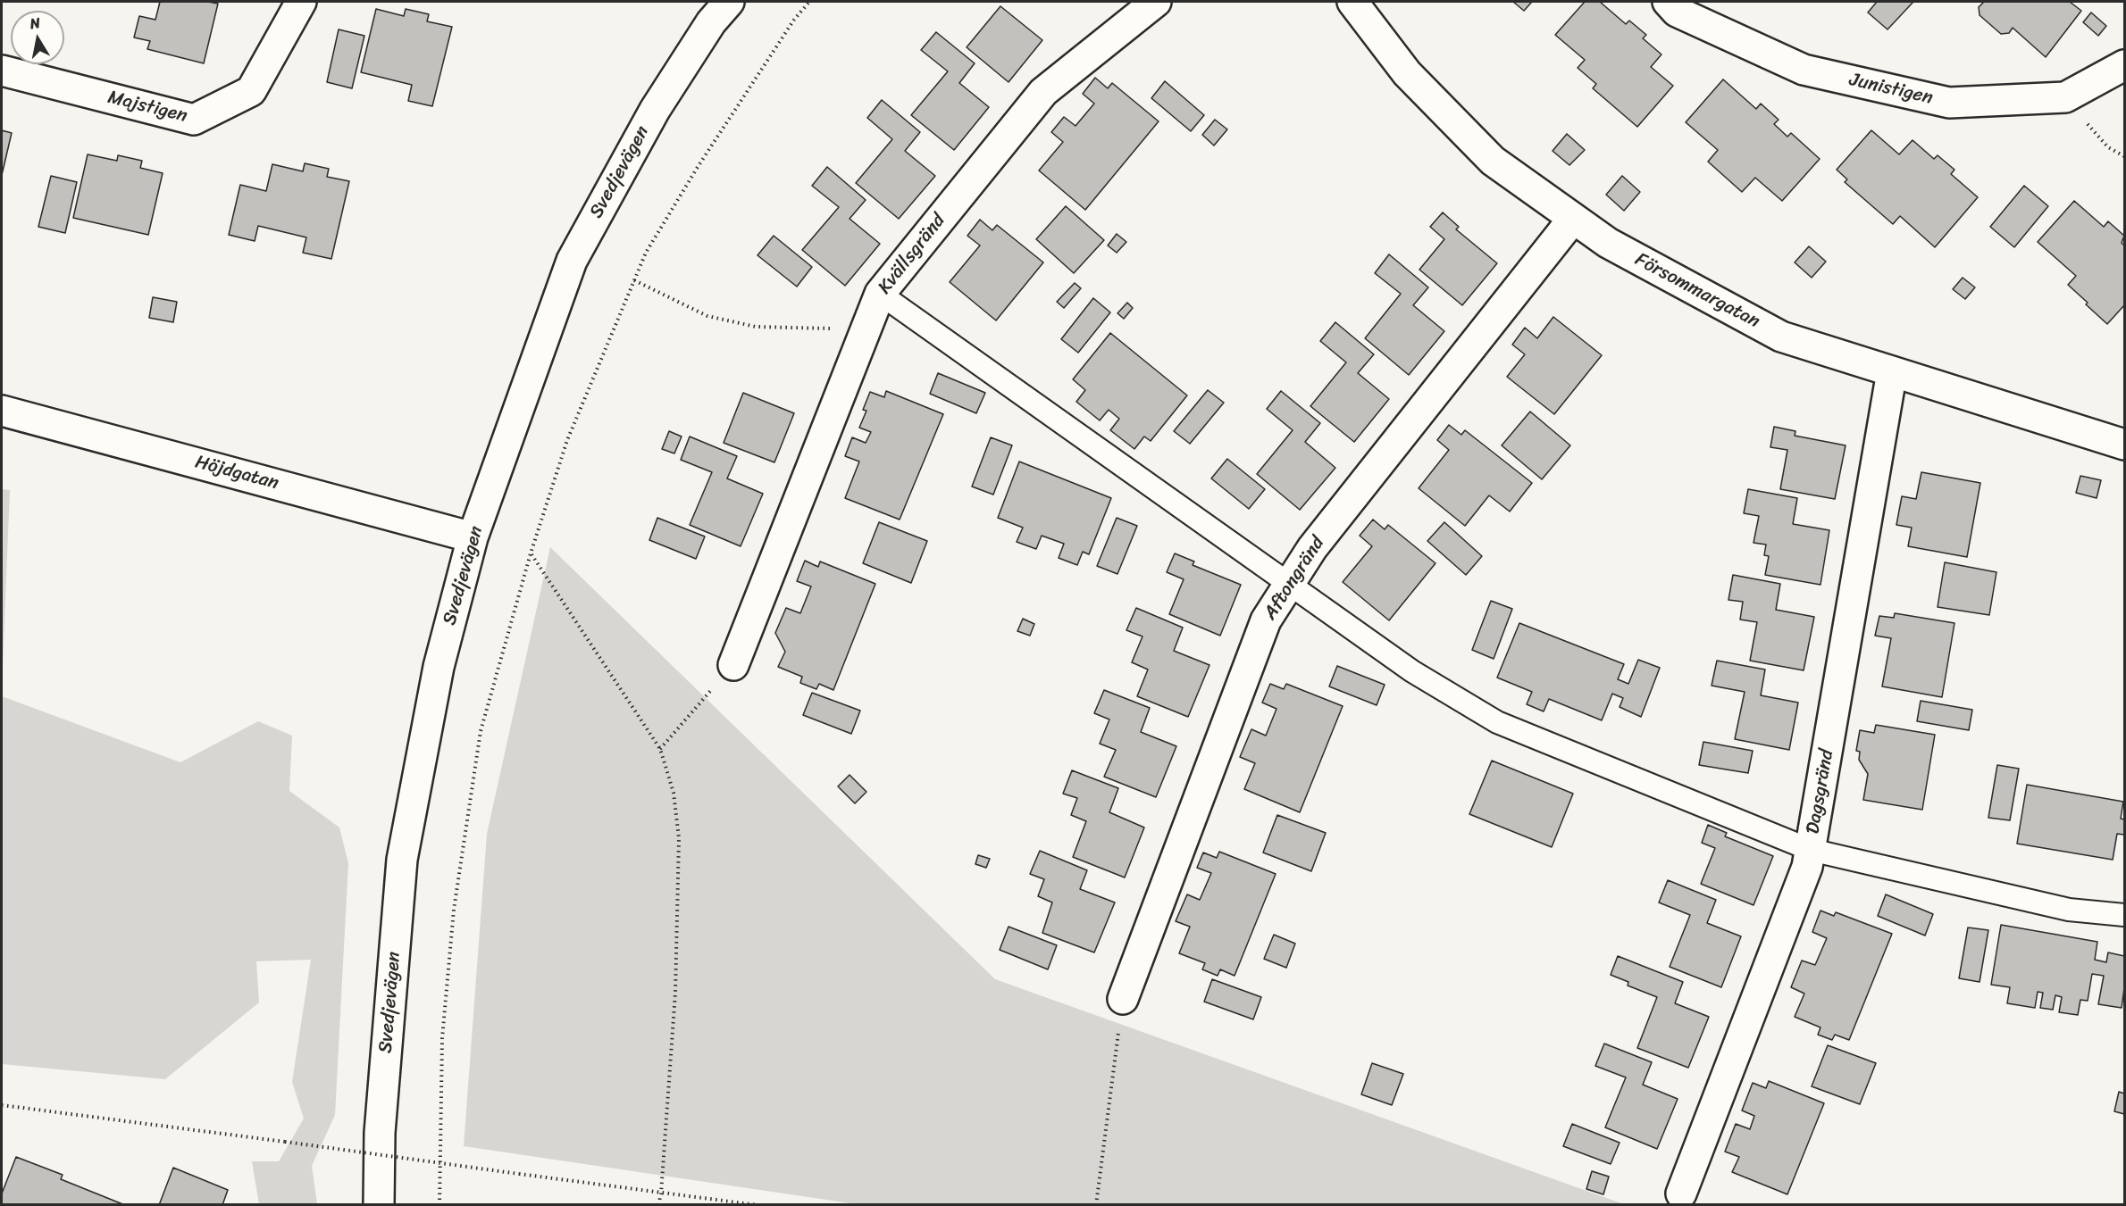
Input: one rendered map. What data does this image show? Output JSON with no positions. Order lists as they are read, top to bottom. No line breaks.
{"streets":{"street":["Junistigen","Majstigen","Svedjevägen","Kvällsgränd","Försommargatan","Höjdgatan","Aftongränd","Dagsgränd"]},"crossings":[["Svedjevägen","Höjdgatan"],["Försommargatan","Aftongränd"],["Försommargatan","Dagsgränd"]],"north":"top"}
